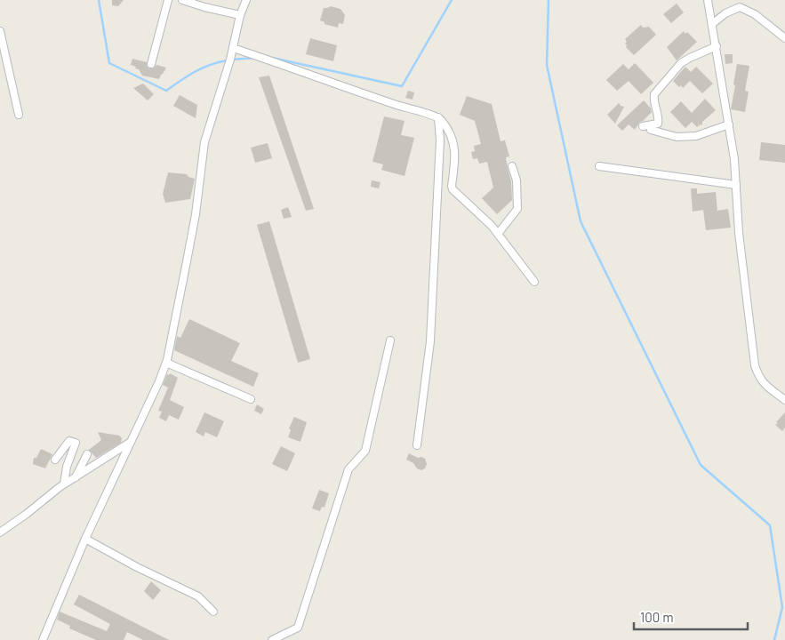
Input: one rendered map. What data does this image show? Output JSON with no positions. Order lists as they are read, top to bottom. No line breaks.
{"scale_bar":"100 m"}
